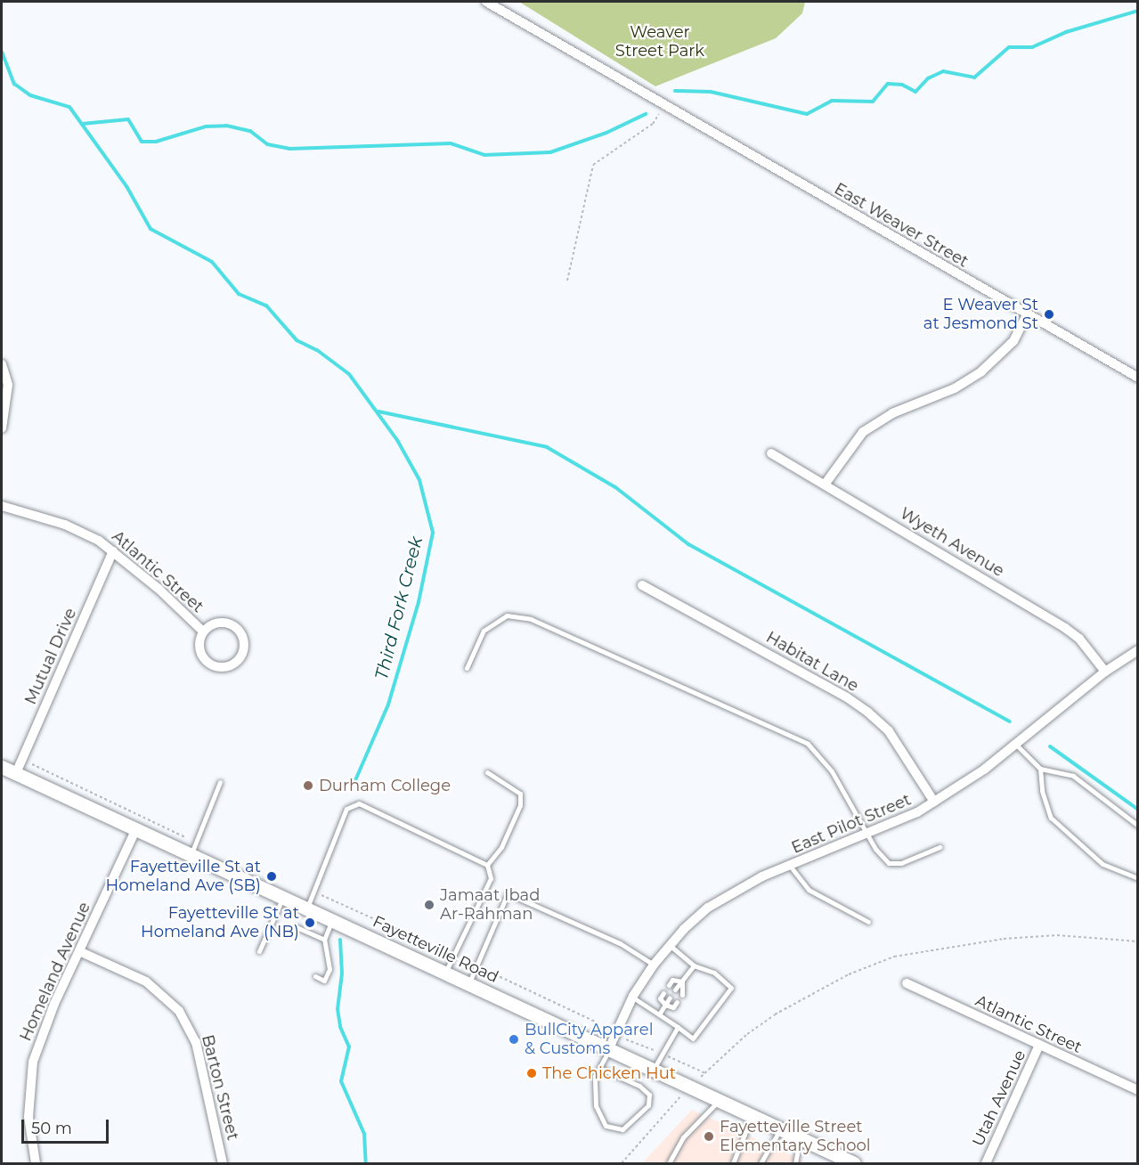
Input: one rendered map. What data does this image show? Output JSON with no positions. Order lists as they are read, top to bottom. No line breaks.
{"streets":{"main road":["Fayetteville Road"],"street":["East Weaver Street","Wyeth Avenue","Atlantic Street","Mutual Drive","Habitat Lane","East Pilot Street","Homeland Avenue","Barton Street","Utah Avenue"]},"crossings":[["Wyeth Avenue","East Pilot Street"],["Atlantic Street","Mutual Drive"],["Atlantic Street","Utah Avenue"],["Mutual Drive","Fayetteville Road"],["Habitat Lane","East Pilot Street"],["East Pilot Street","Fayetteville Road"],["Fayetteville Road","Homeland Avenue"],["Homeland Avenue","Barton Street"]],"water":["Third Fork Creek"],"parks":["Weaver Street Park"],"places":["E Weaver St at Jesmond St","Durham College","Fayetteville St at Homeland Ave (SB)","Jamaat Ibad Ar-Rahman","Fayetteville St at Homeland Ave (NB)","BullCity Apparel & Customs","The Chicken Hut","Fayetteville Street Elementary School"],"scale_bar":"50 m"}
